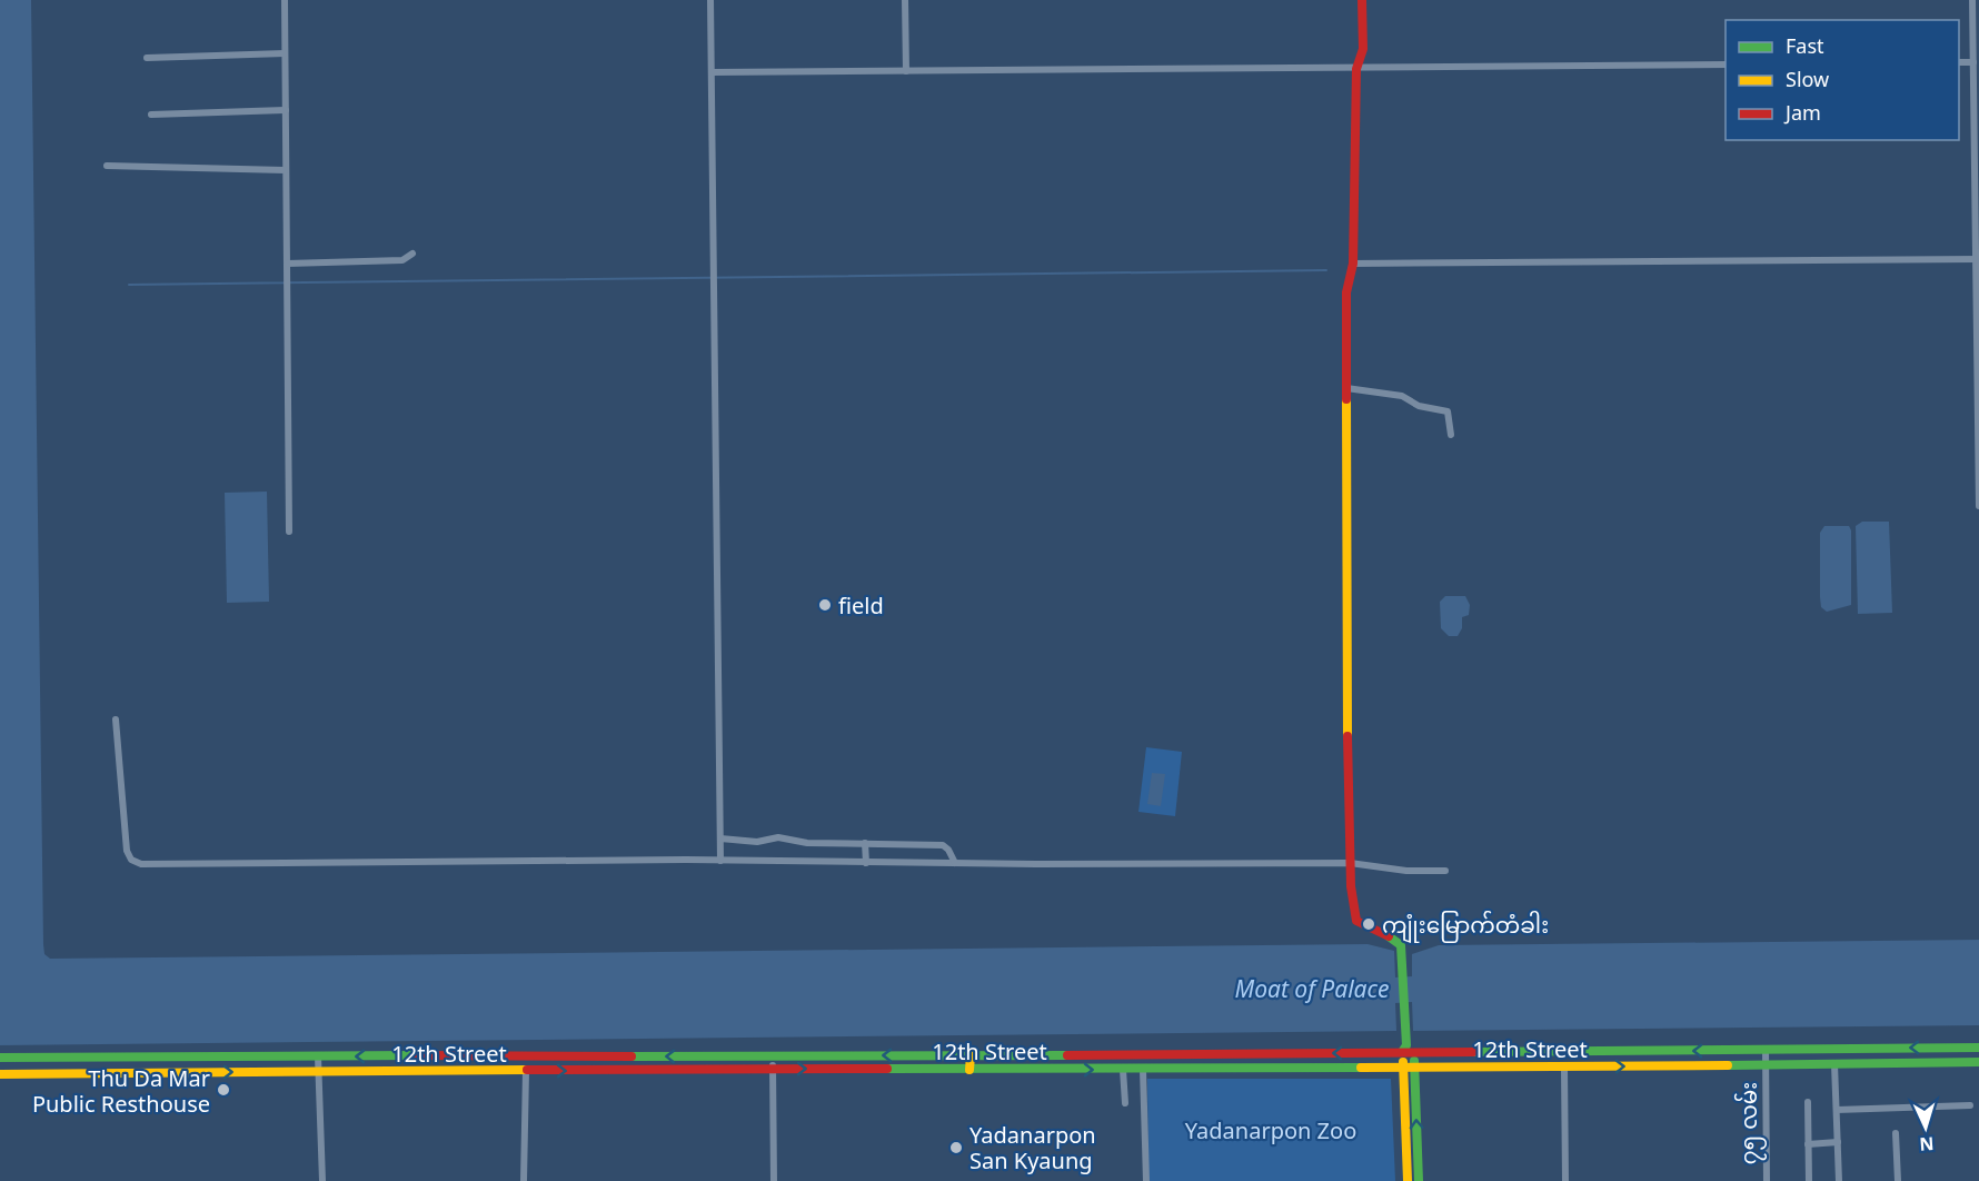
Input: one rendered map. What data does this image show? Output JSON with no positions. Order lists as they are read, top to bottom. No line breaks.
{"streets":{"main road":["12th Street"],"street":["၇၅ လမ်း"]},"crossings":[["12th Street","၇၅ လမ်း"]],"water":["Moat of Palace"],"parks":["Yadanarpon Zoo"],"places":["field","ကျုံးမြောက်တံခါး","Thu Da Mar Public Resthouse","Yadanarpon San Kyaung"],"legend":["Fast","Slow","Jam"],"north":"bottom"}
